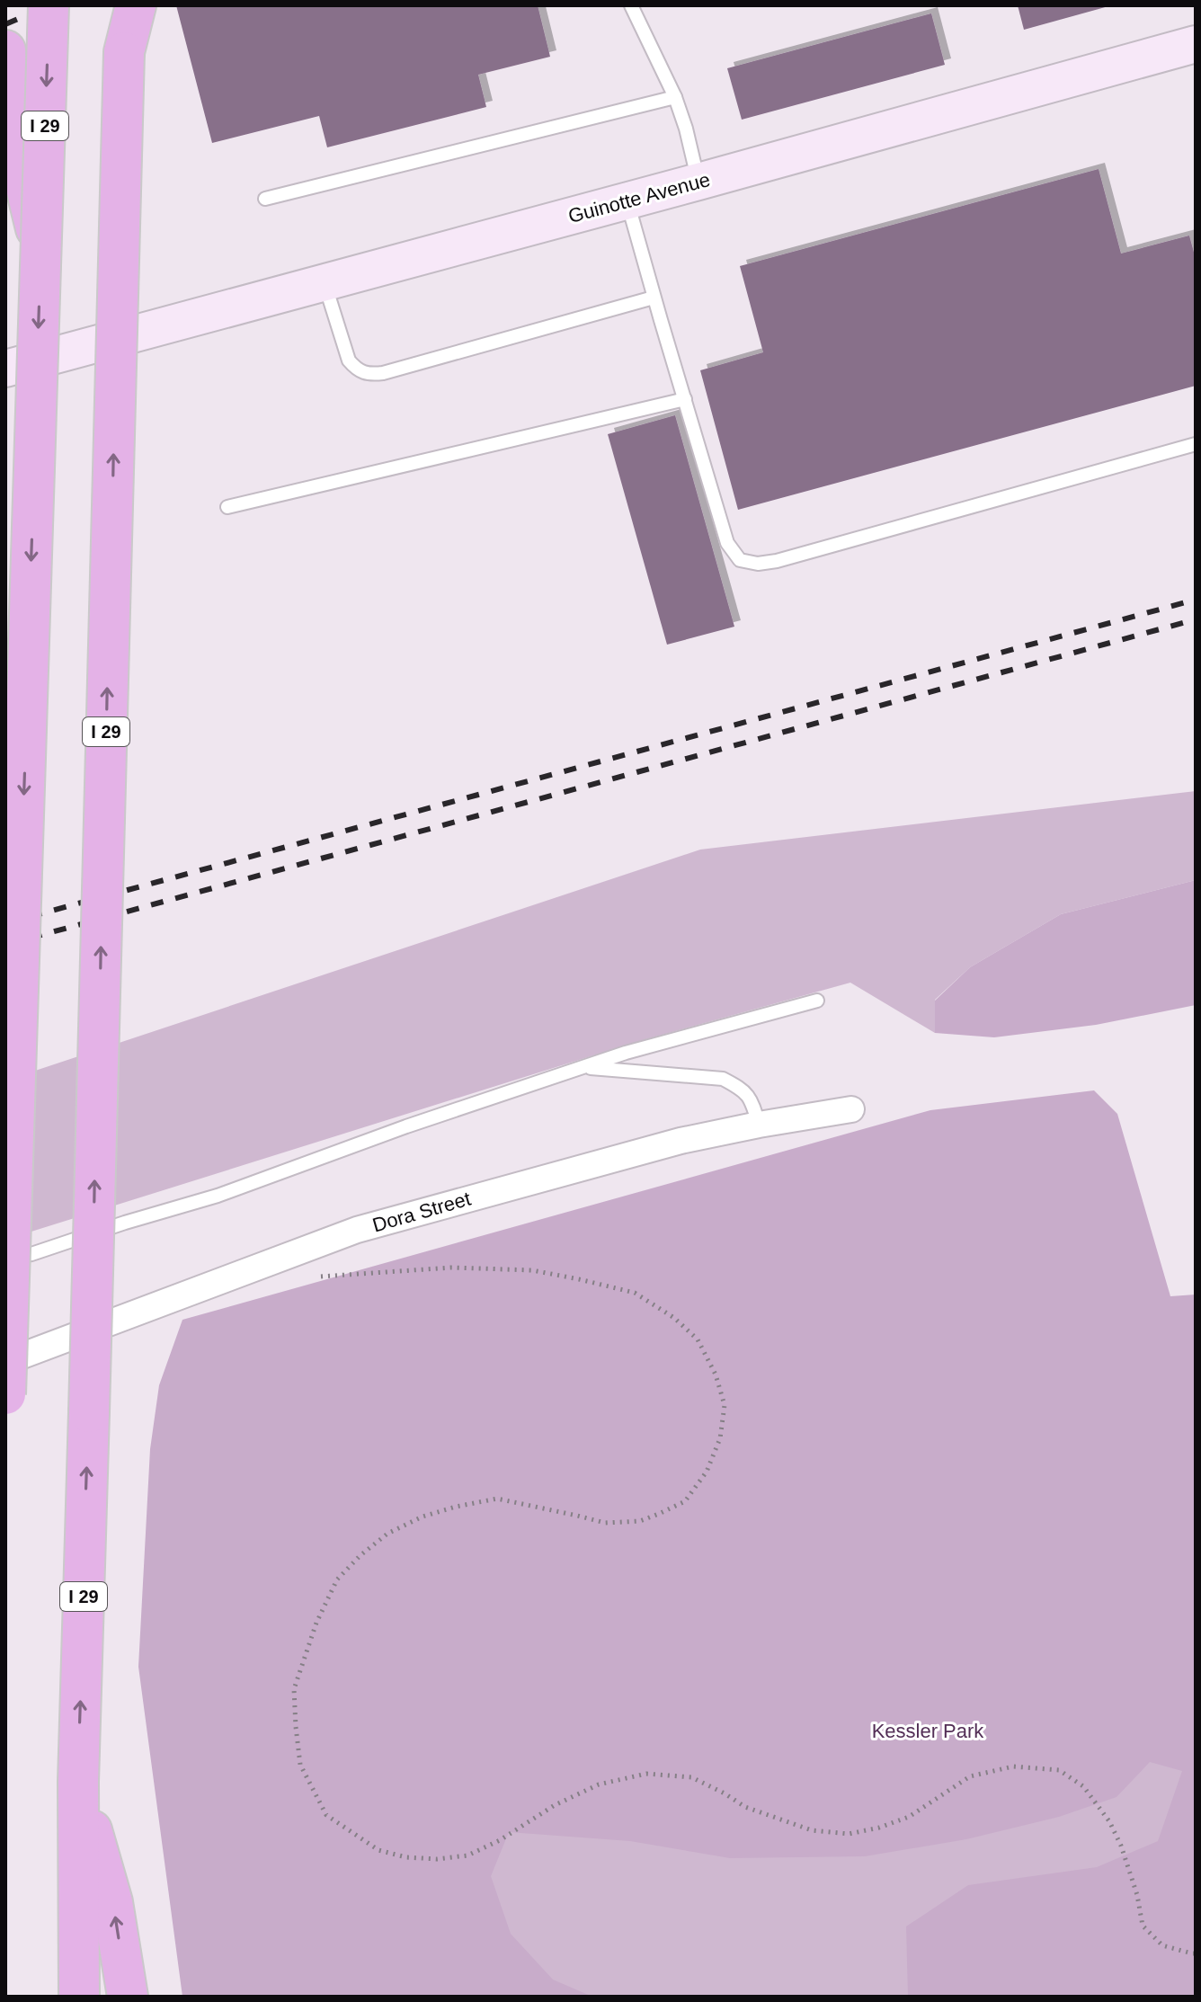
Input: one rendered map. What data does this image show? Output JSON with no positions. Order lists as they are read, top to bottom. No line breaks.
{"streets":{"highway":["I 29"],"street":["Guinotte Avenue","Dora Street"]},"parks":["Kessler Park"]}
